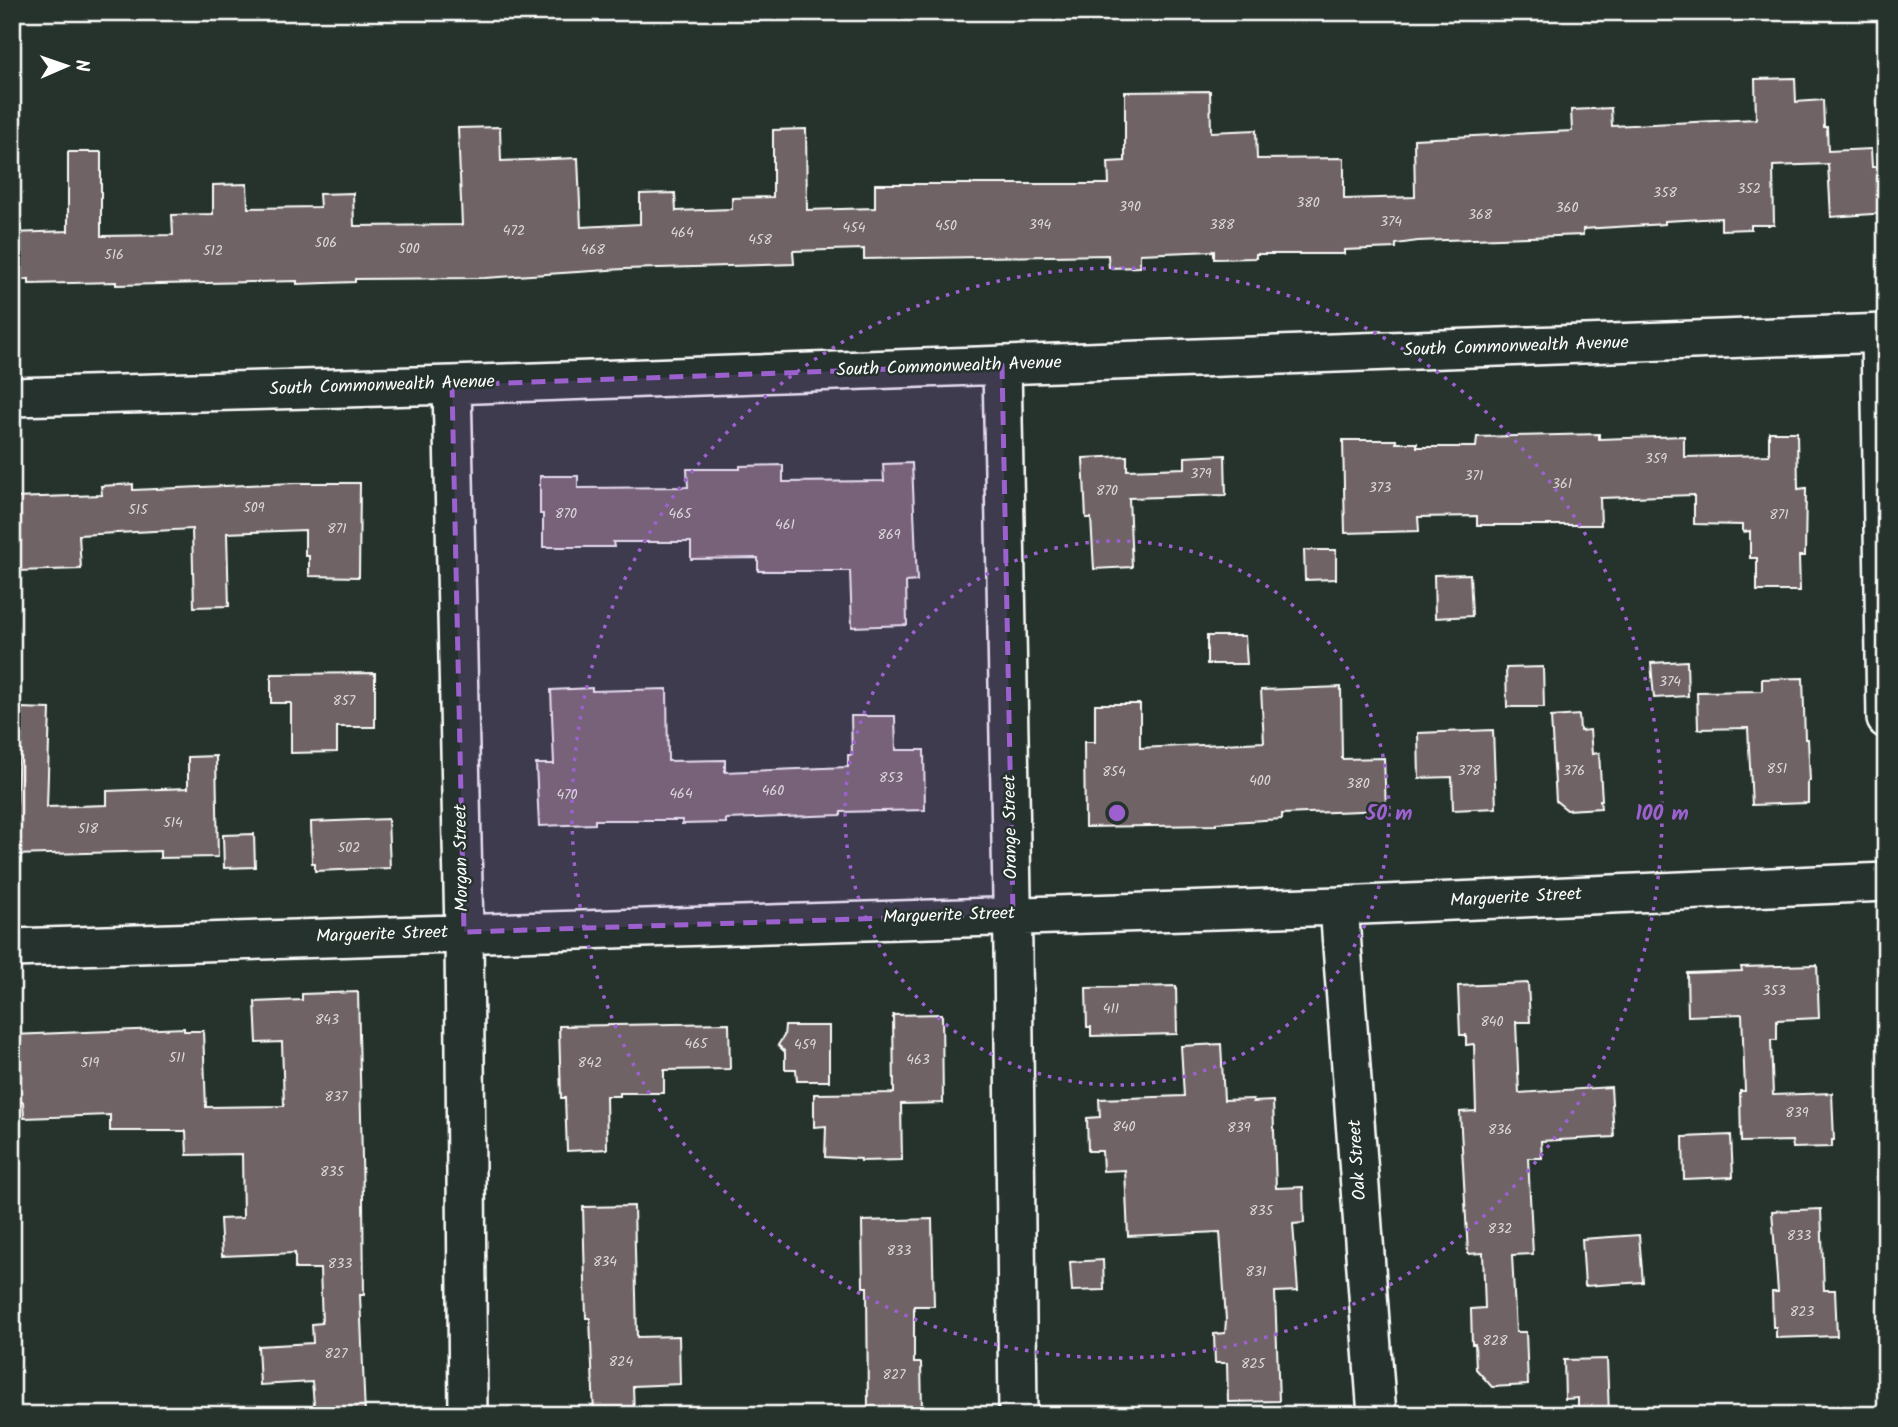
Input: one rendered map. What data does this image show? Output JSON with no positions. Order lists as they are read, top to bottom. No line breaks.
{"streets":{"street":["South Commonwealth Avenue","Orange Street","Morgan Street","Marguerite Street","Oak Street"]},"crossings":[["South Commonwealth Avenue","Orange Street"],["South Commonwealth Avenue","Morgan Street"],["Orange Street","Marguerite Street"],["Morgan Street","Marguerite Street"],["Marguerite Street","Oak Street"]],"house_numbers":["352","358","380","390","360","368","374","394","388","450","454","472","464","458","506","500","468","512","516","359","379","371","361","373","870","509","515","870","465","871","461","871","869","374","857","851","378","376","854","853","400","380","460","464","470","514","518","502","353","411","843","840","465","459","511","463","519","842","837","839","840","839","836","835","835","832","833","833","834","833","831","823","828","827","824","825","827"],"north":"right","rings":["50 m","100 m"]}
